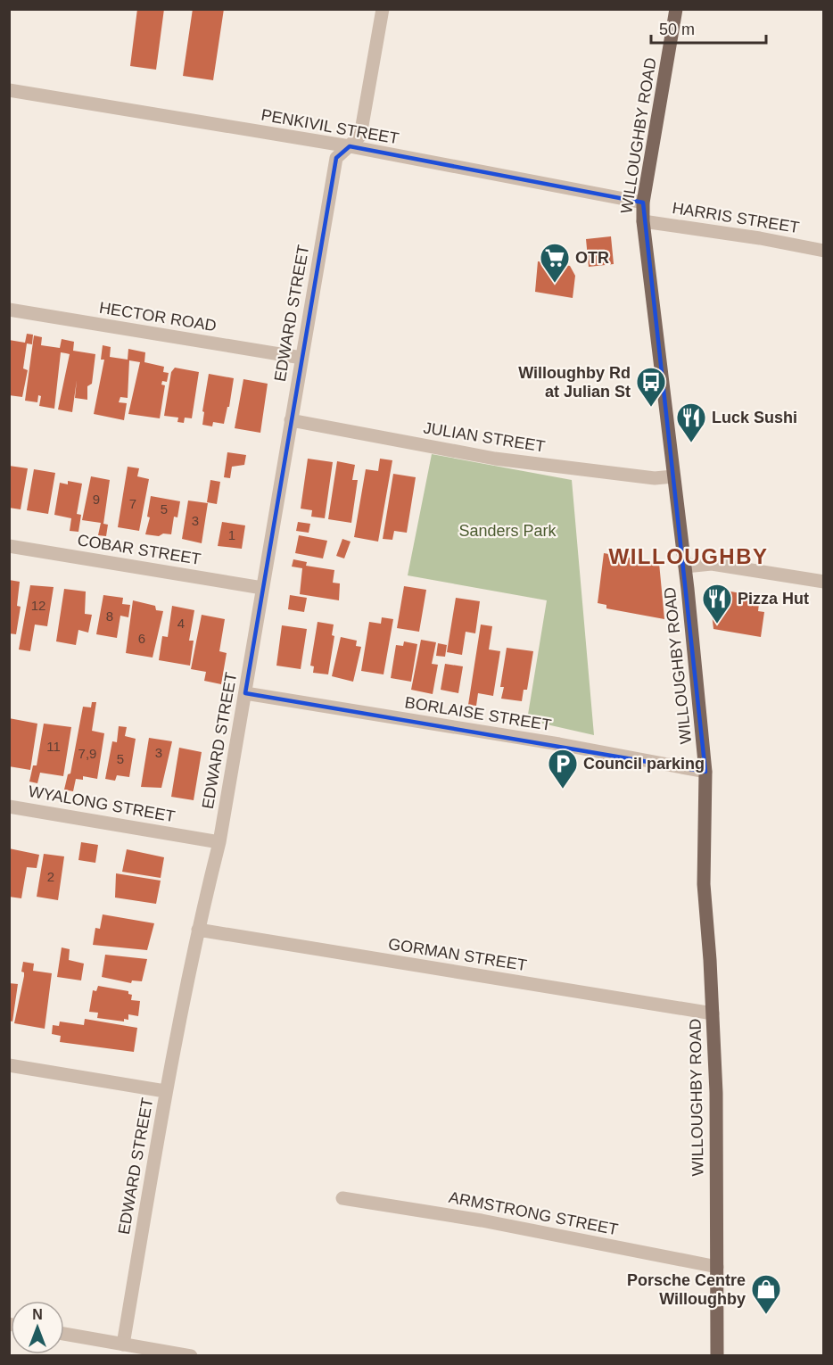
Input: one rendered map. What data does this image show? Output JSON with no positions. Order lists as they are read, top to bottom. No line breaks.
{"streets":{"main road":["WILLOUGHBY ROAD"],"street":["PENKIVIL STREET","HARRIS STREET","EDWARD STREET","HECTOR ROAD","JULIAN STREET","COBAR STREET","BORLAISE STREET","WYALONG STREET","GORMAN STREET","ARMSTRONG STREET"]},"crossings":[["PENKIVIL STREET","WILLOUGHBY ROAD"],["PENKIVIL STREET","EDWARD STREET"],["WILLOUGHBY ROAD","HARRIS STREET"],["WILLOUGHBY ROAD","JULIAN STREET"],["WILLOUGHBY ROAD","BORLAISE STREET"],["WILLOUGHBY ROAD","GORMAN STREET"],["WILLOUGHBY ROAD","ARMSTRONG STREET"],["EDWARD STREET","HECTOR ROAD"],["EDWARD STREET","JULIAN STREET"],["EDWARD STREET","COBAR STREET"],["EDWARD STREET","BORLAISE STREET"],["EDWARD STREET","WYALONG STREET"],["EDWARD STREET","GORMAN STREET"]],"districts":["WILLOUGHBY"],"parks":["Sanders Park"],"places":{"supermarket":["OTR"],"bus stop":["Willoughby Rd at Julian St"],"restaurant":["Luck Sushi","Pizza Hut"],"parking":["Council parking"],"shop":["Porsche Centre Willoughby"]},"house_numbers":["9","7","5","3","1","12","8","4","6","11","3","7,9","5","2"],"scale_bar":"50 m","north":"top"}
